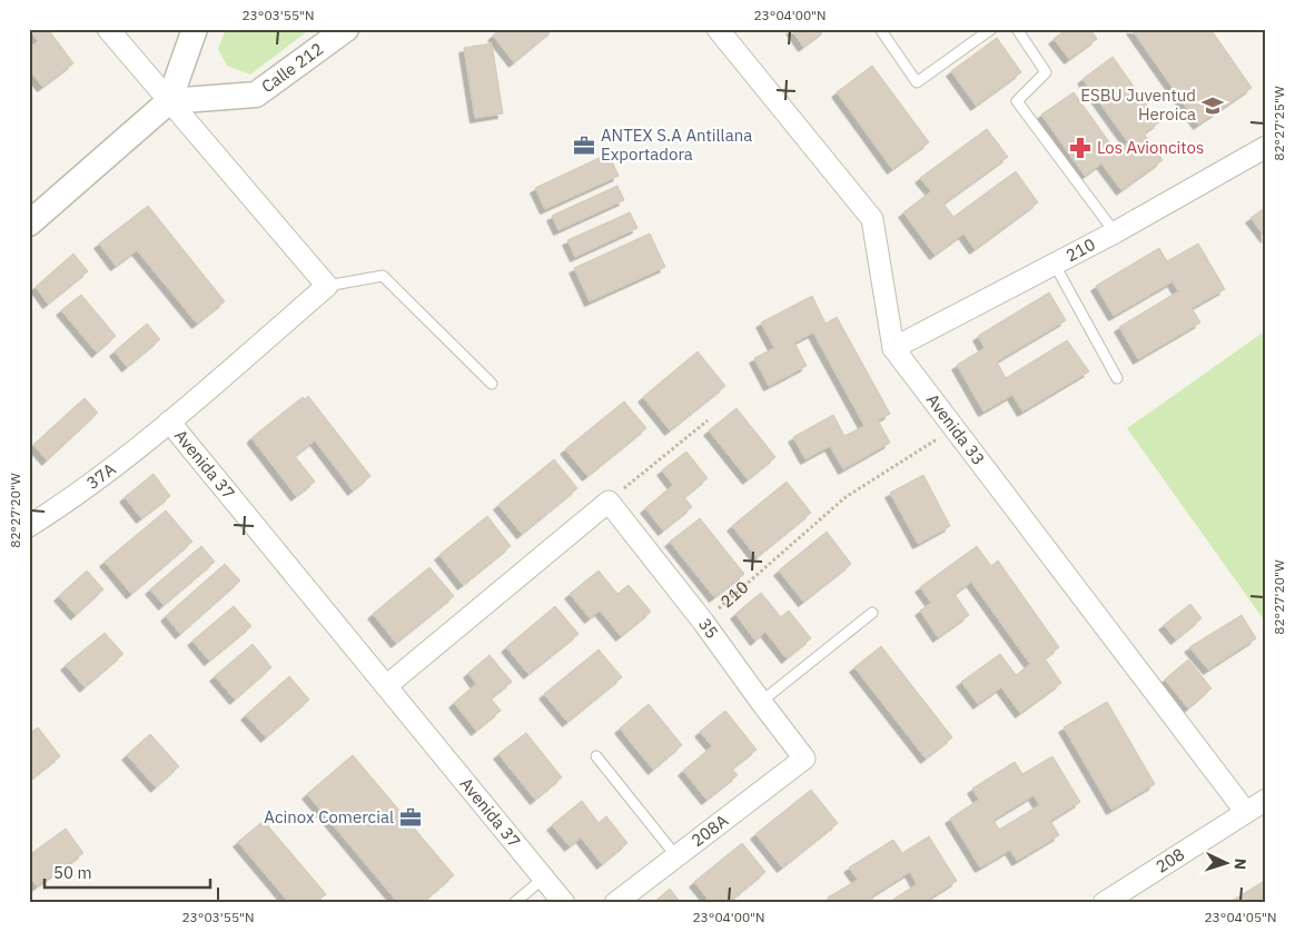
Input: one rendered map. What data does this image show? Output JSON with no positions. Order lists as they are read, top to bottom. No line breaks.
{"streets":{"street":["Calle 212","210","Avenida 33","Avenida 37","37A","35","208A","208"]},"crossings":[["210","Avenida 33"],["210","35"],["Avenida 33","208"],["Avenida 37","37A"],["35","208A"]],"places":{"school or university":["ESBU Juventud Heroica"],"office":["ANTEX S.A Antillana Exportadora","Acinox Comercial"],"pharmacy":["Los Avioncitos"]},"scale_bar":"50 m","north":"right","coordinates":["23°03'55\"N","23°04'00\"N","82°27'25\"W","82°27'20\"W","23°04'05\"N"]}
